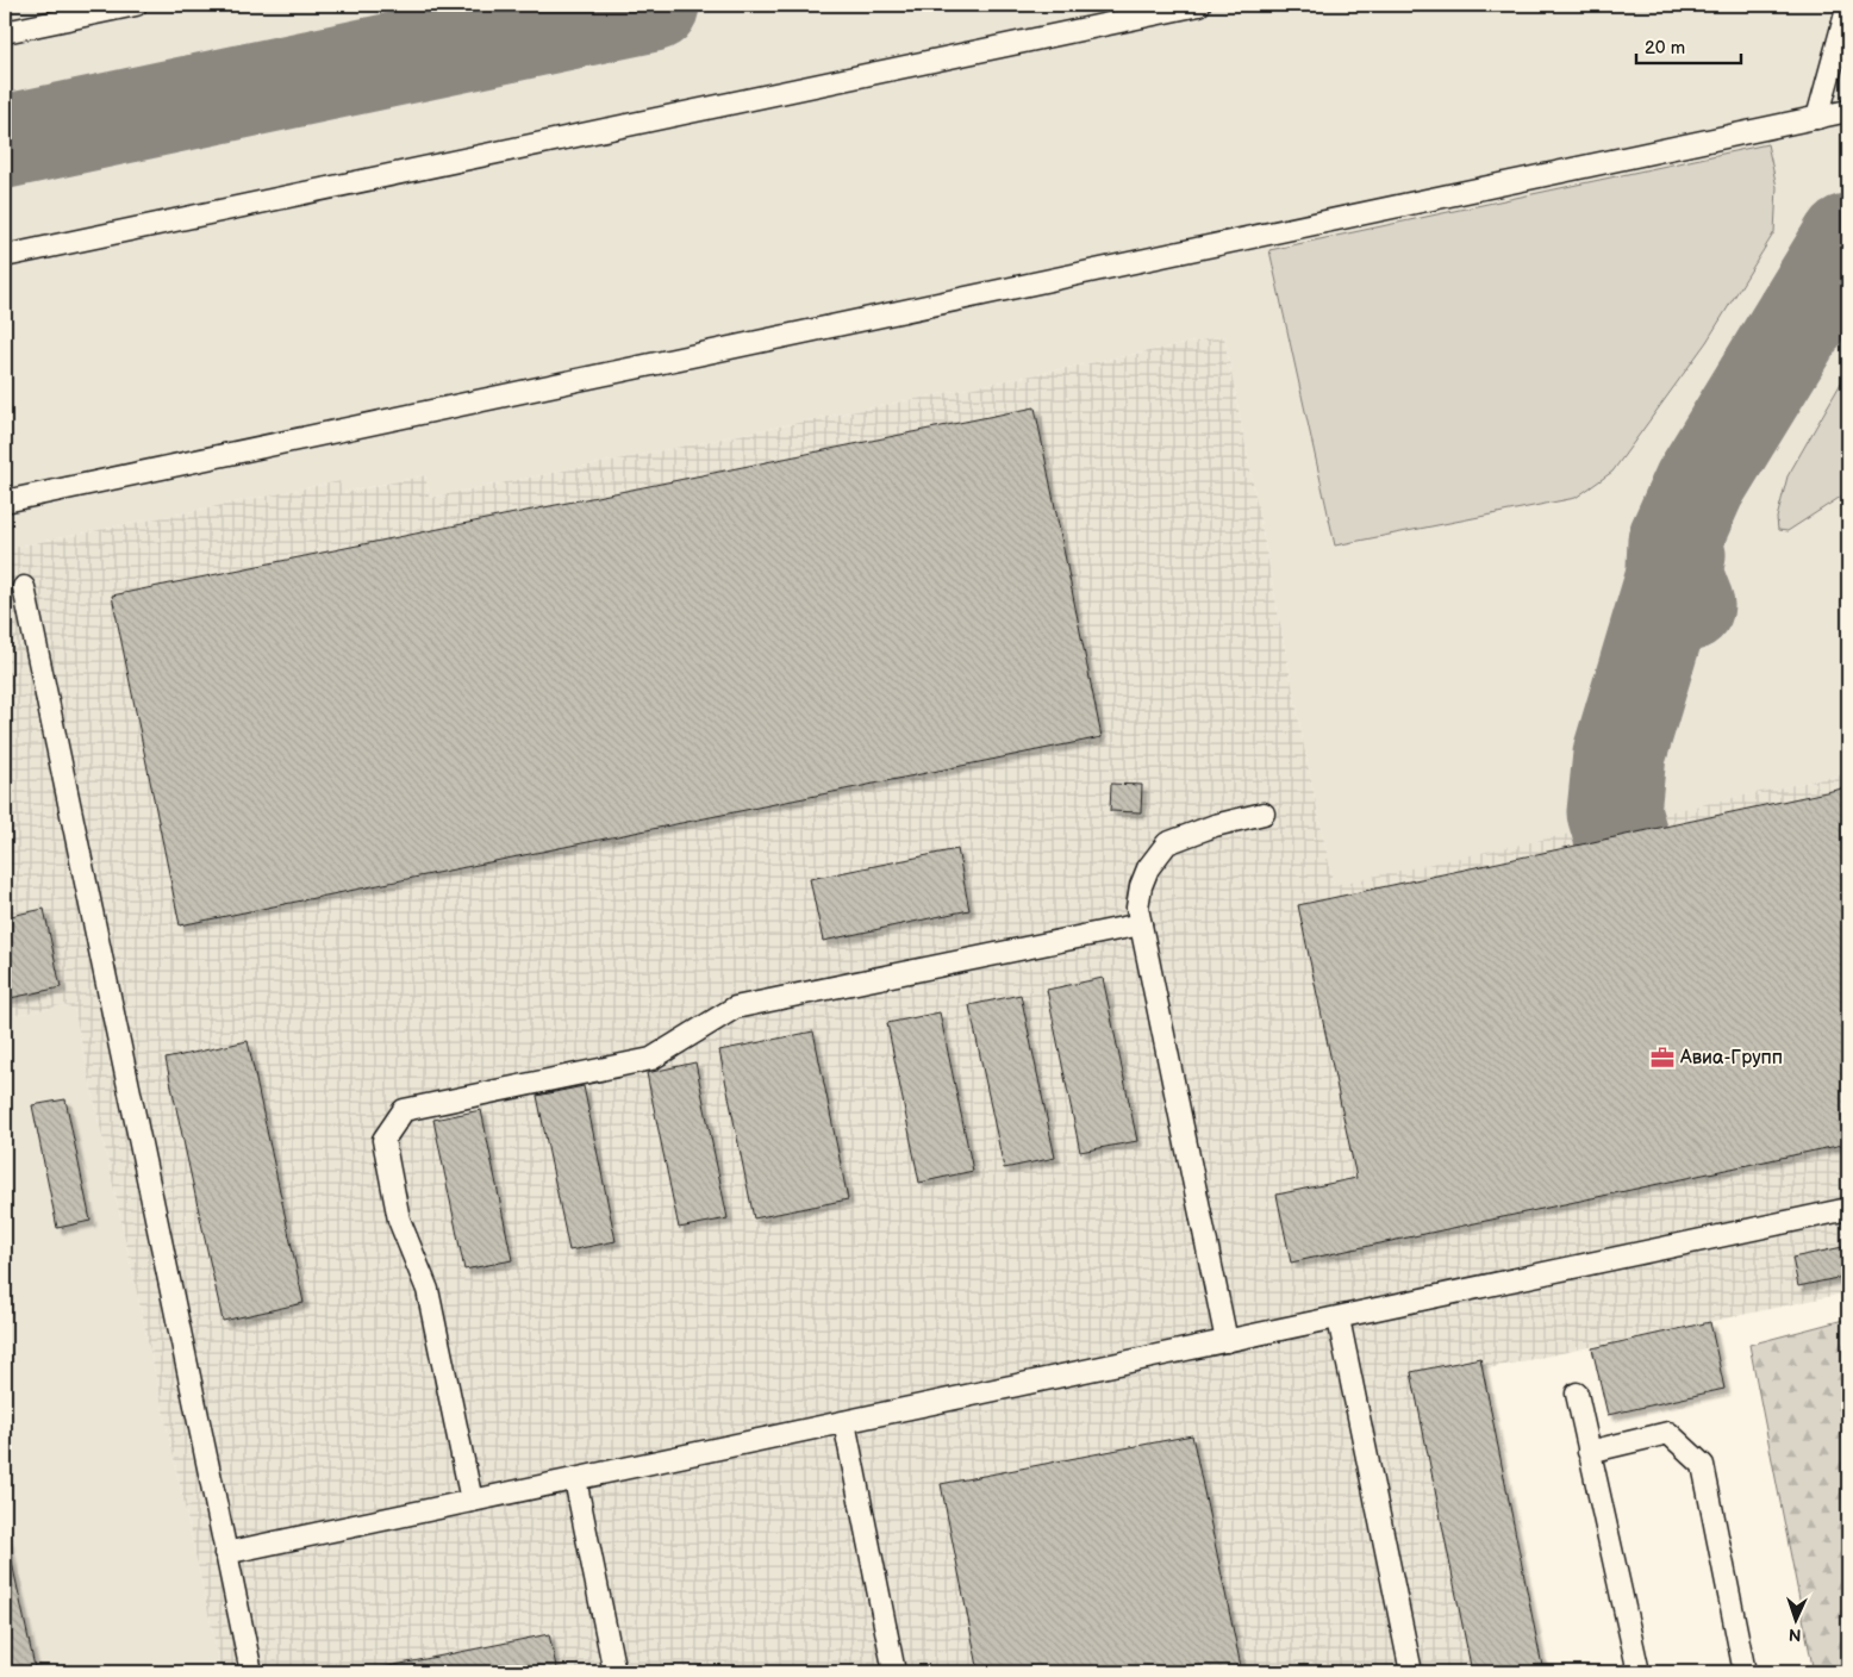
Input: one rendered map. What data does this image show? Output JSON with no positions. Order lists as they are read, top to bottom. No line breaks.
{"places":{"office":["Авиа-Групп"]},"scale_bar":"20 m","north":"bottom"}
